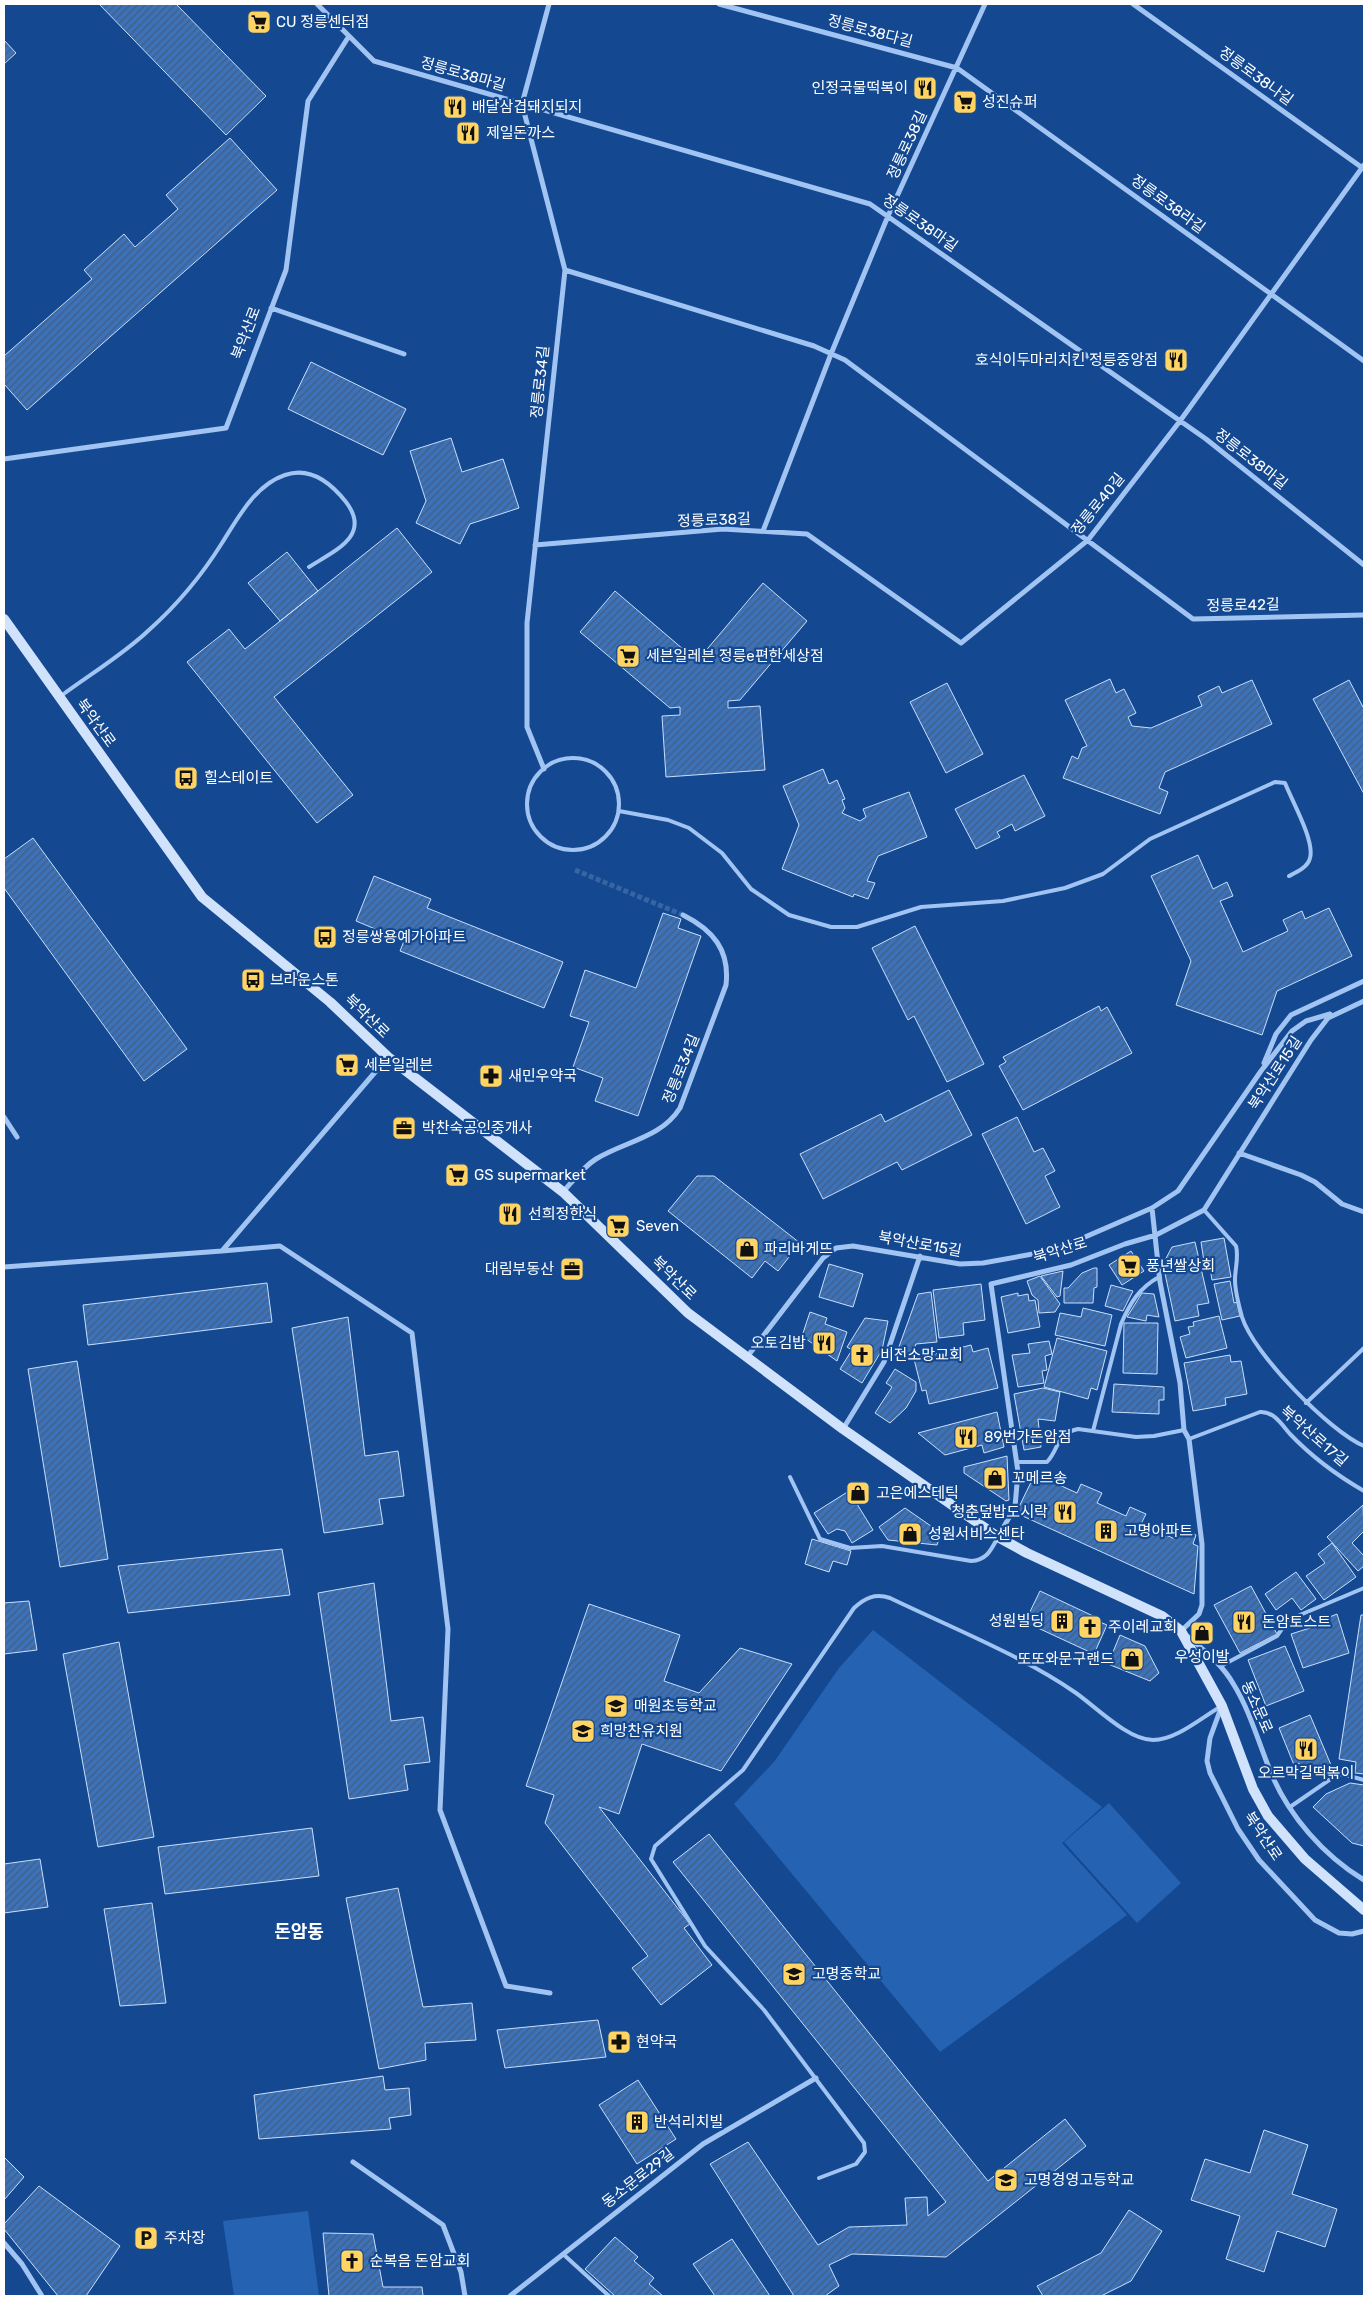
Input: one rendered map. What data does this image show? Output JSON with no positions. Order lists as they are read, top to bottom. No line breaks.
{"streets":{"street":["정릉로38다길","정릉로38마길","정릉로38나길","정릉로38길","정릉로38라길","북악산로","정릉로34길","정릉로40길","정릉로42길","북악산로15길","동소문로","동소문로29길"],"lane":["북악산로17길"]},"crossings":[["정릉로38다길","정릉로38길"],["정릉로38다길","정릉로38라길"],["정릉로38마길","정릉로38길"],["정릉로38마길","북악산로"],["정릉로38마길","정릉로34길"],["정릉로38마길","정릉로40길"],["정릉로38나길","정릉로40길"],["정릉로38길","정릉로38라길"],["정릉로38길","정릉로34길"],["정릉로38길","정릉로40길"],["정릉로38라길","정릉로40길"],["북악산로","정릉로34길"],["북악산로","북악산로15길"],["북악산로","동소문로"],["정릉로40길","정릉로42길"]],"districts":["돈암동"],"places":{"supermarket":["CU 정릉센터점","성진슈퍼","세븐일레븐 정릉e편한세상점","세븐일레븐","GS supermarket","Seven","풍년쌀상회"],"restaurant":["인정국물떡복이","배달삼겹돼지되지","제일돈까스","호식이두마리치킨 정릉중앙점","선희정한식","오토김밥","89번가돈암점","청춘덮밥도시락","돈암토스트","오르막길떡볶이"],"bus stop":["힐스테이트","정릉쌍용예가아파트","브라운스톤"],"pharmacy":["새민우약국","현약국"],"office":["박찬숙공인중개사","대림부동산"],"shop":["파리바게뜨","꼬메르송","고은에스테틱","성원서비스센타","우성이발","또또와문구랜드"],"church":["비전소망교회","주이레교회","순복음 돈암교회"],"building":["고명아파트","성원빌딩","반석리치빌"],"school or university":["매원초등학교","희망찬유치원","고명중학교","고명경영고등학교"],"parking":["주차장"]}}
